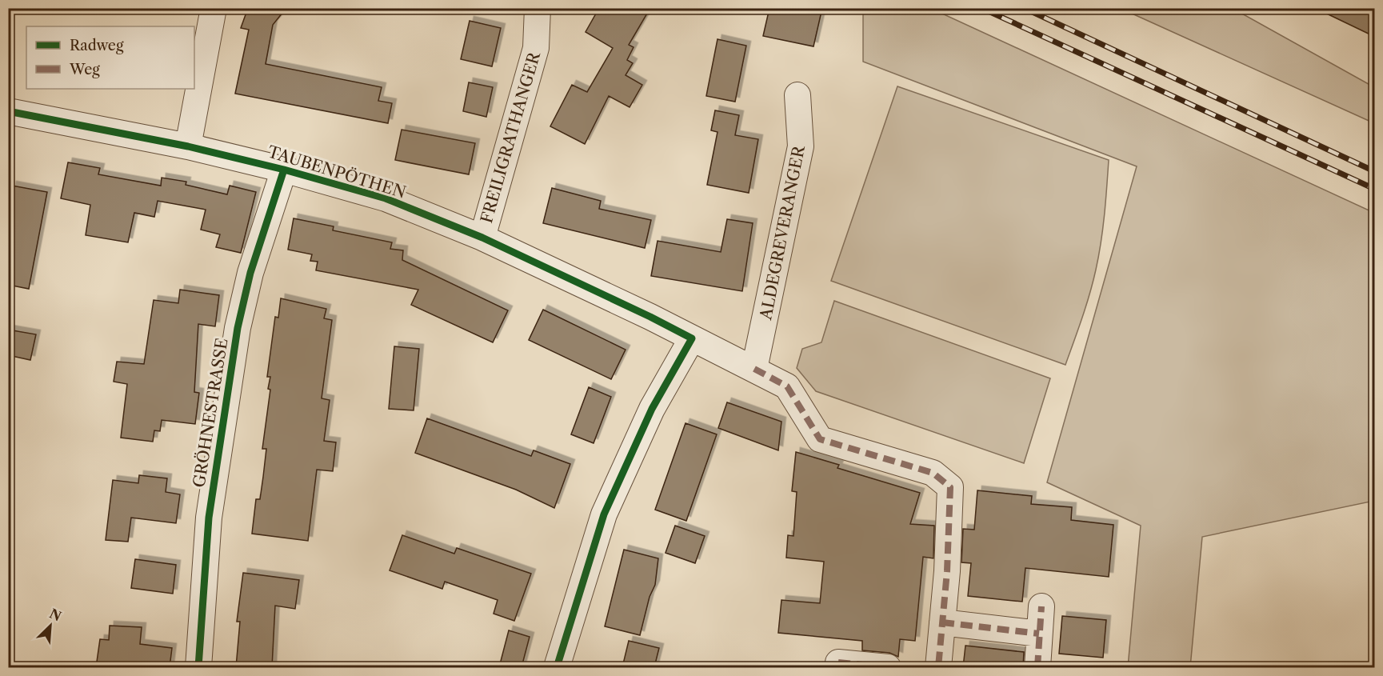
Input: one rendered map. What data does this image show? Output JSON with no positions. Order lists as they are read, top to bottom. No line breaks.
{"streets":{"street":["FREILIGRATHANGER","TAUBENPÖTHEN","ALDEGREVERANGER","GRÖHNESTRASSE"]},"crossings":[["FREILIGRATHANGER","TAUBENPÖTHEN"],["TAUBENPÖTHEN","ALDEGREVERANGER"],["TAUBENPÖTHEN","GRÖHNESTRASSE"]],"legend":["Radweg","Weg"],"north":"top right"}
